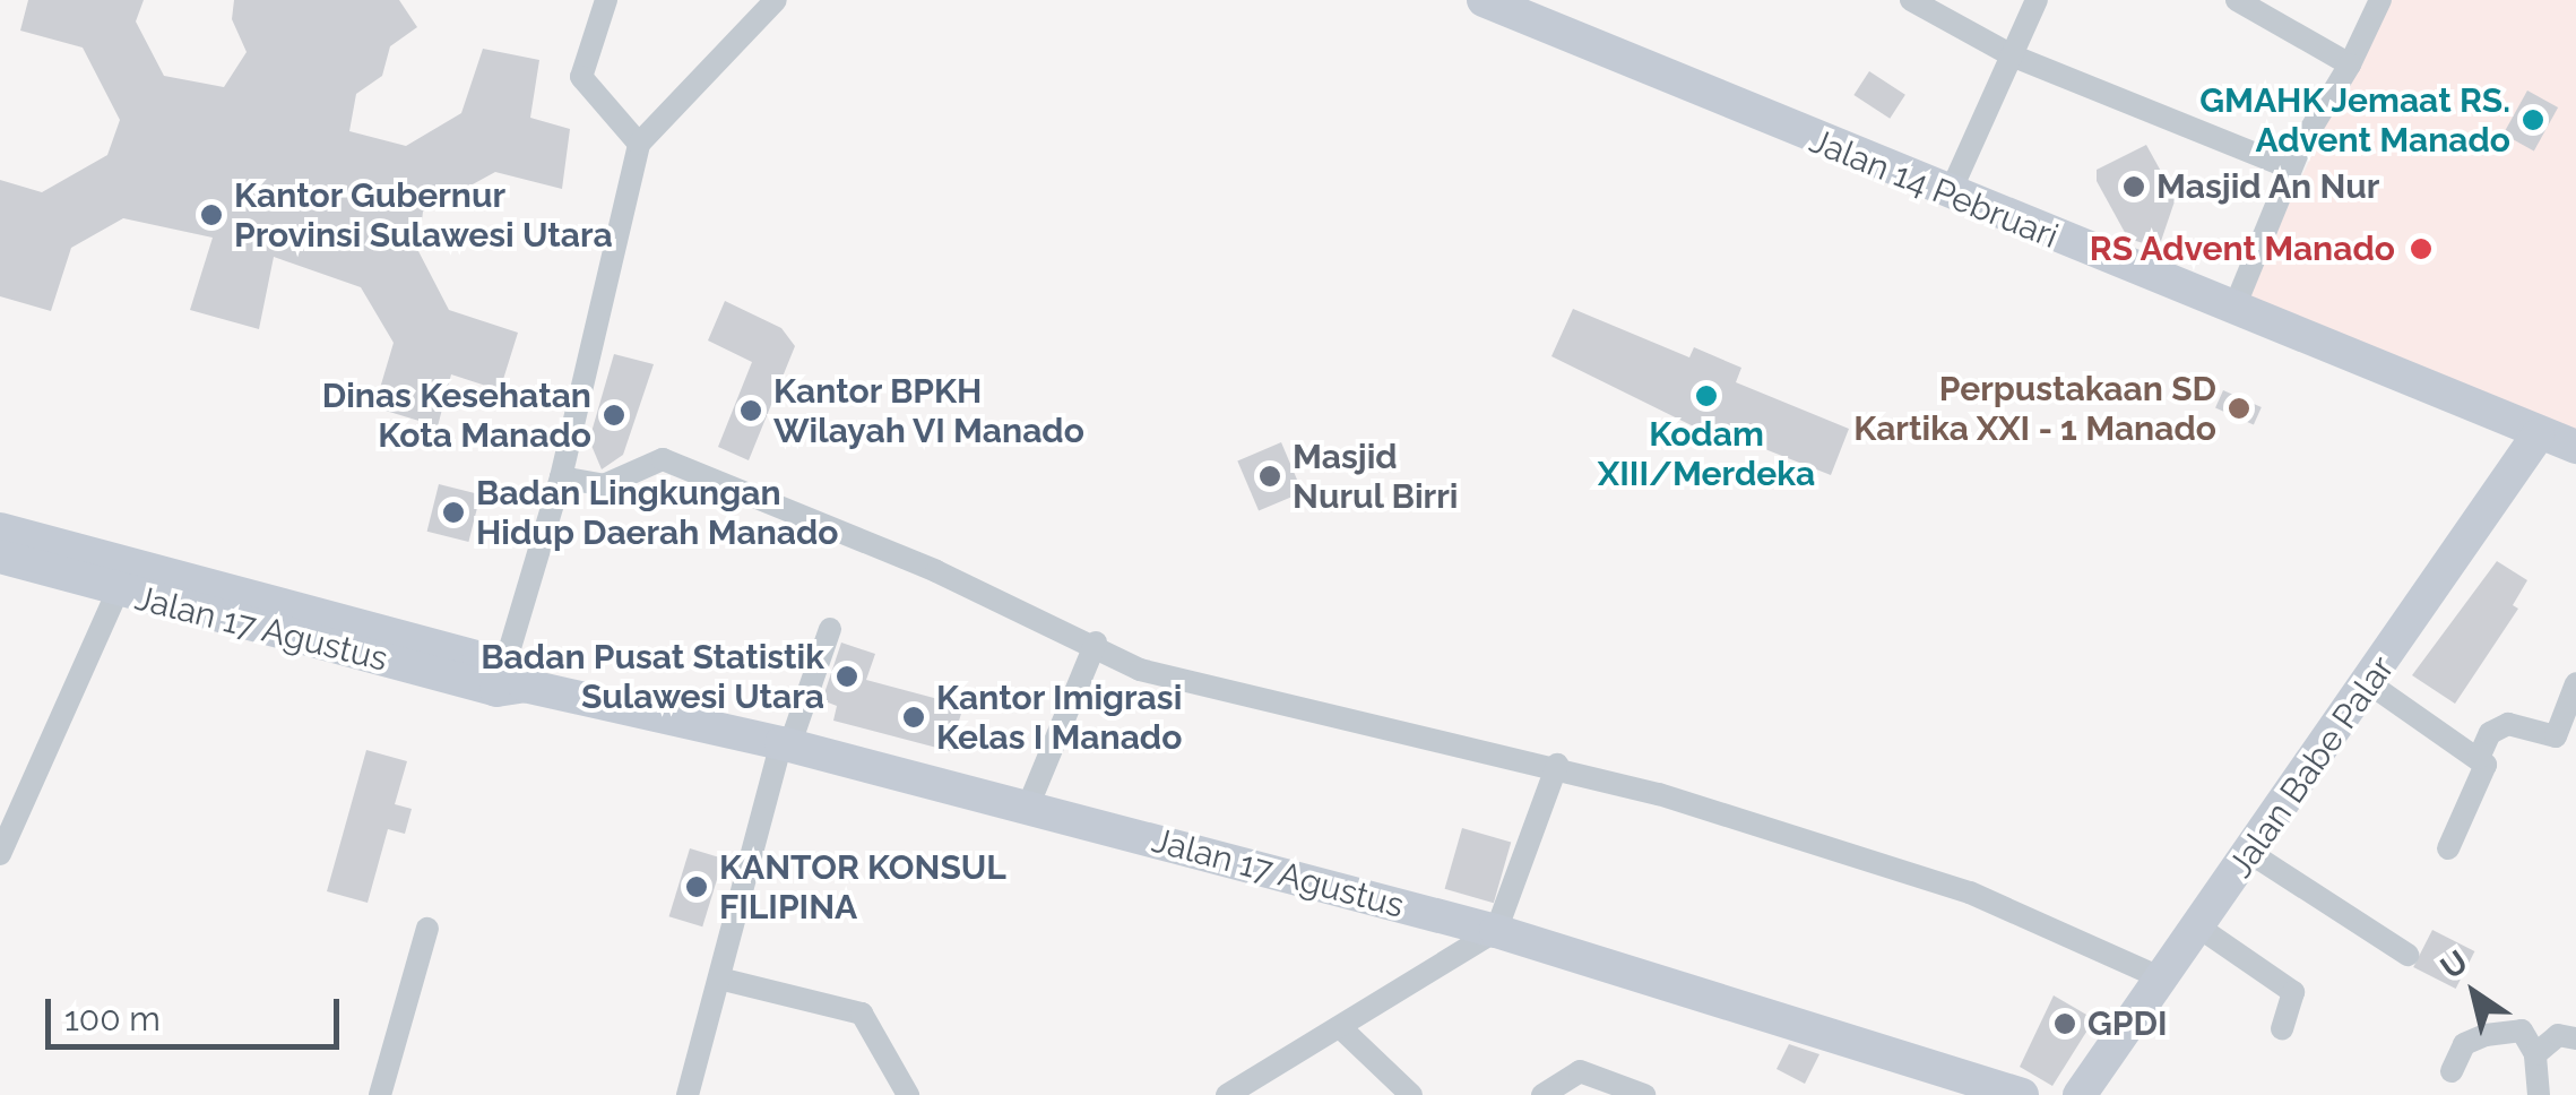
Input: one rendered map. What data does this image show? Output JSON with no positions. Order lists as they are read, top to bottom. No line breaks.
{"streets":{"street":["Jalan 14 Pebruari","Jalan 17 Agustus","Jalan Babe Palar"]},"crossings":[["Jalan 14 Pebruari","Jalan Babe Palar"]],"places":["GMAHK Jemaat RS. Advent Manado","Masjid An Nur","Kantor Gubernur Provinsi Sulawesi Utara","RS Advent Manado","Kodam XIII/Merdeka","Perpustakaan SD Kartika XXI - 1 Manado","Kantor BPKH Wilayah VI Manado","Dinas Kesehatan Kota Manado","Masjid Nurul Birri","Badan Lingkungan Hidup Daerah Manado","Badan Pusat Statistik Sulawesi Utara","Kantor Imigrasi Kelas I Manado","KANTOR KONSUL FILIPINA","GPDI"],"scale_bar":"100 m","north":"top left"}
